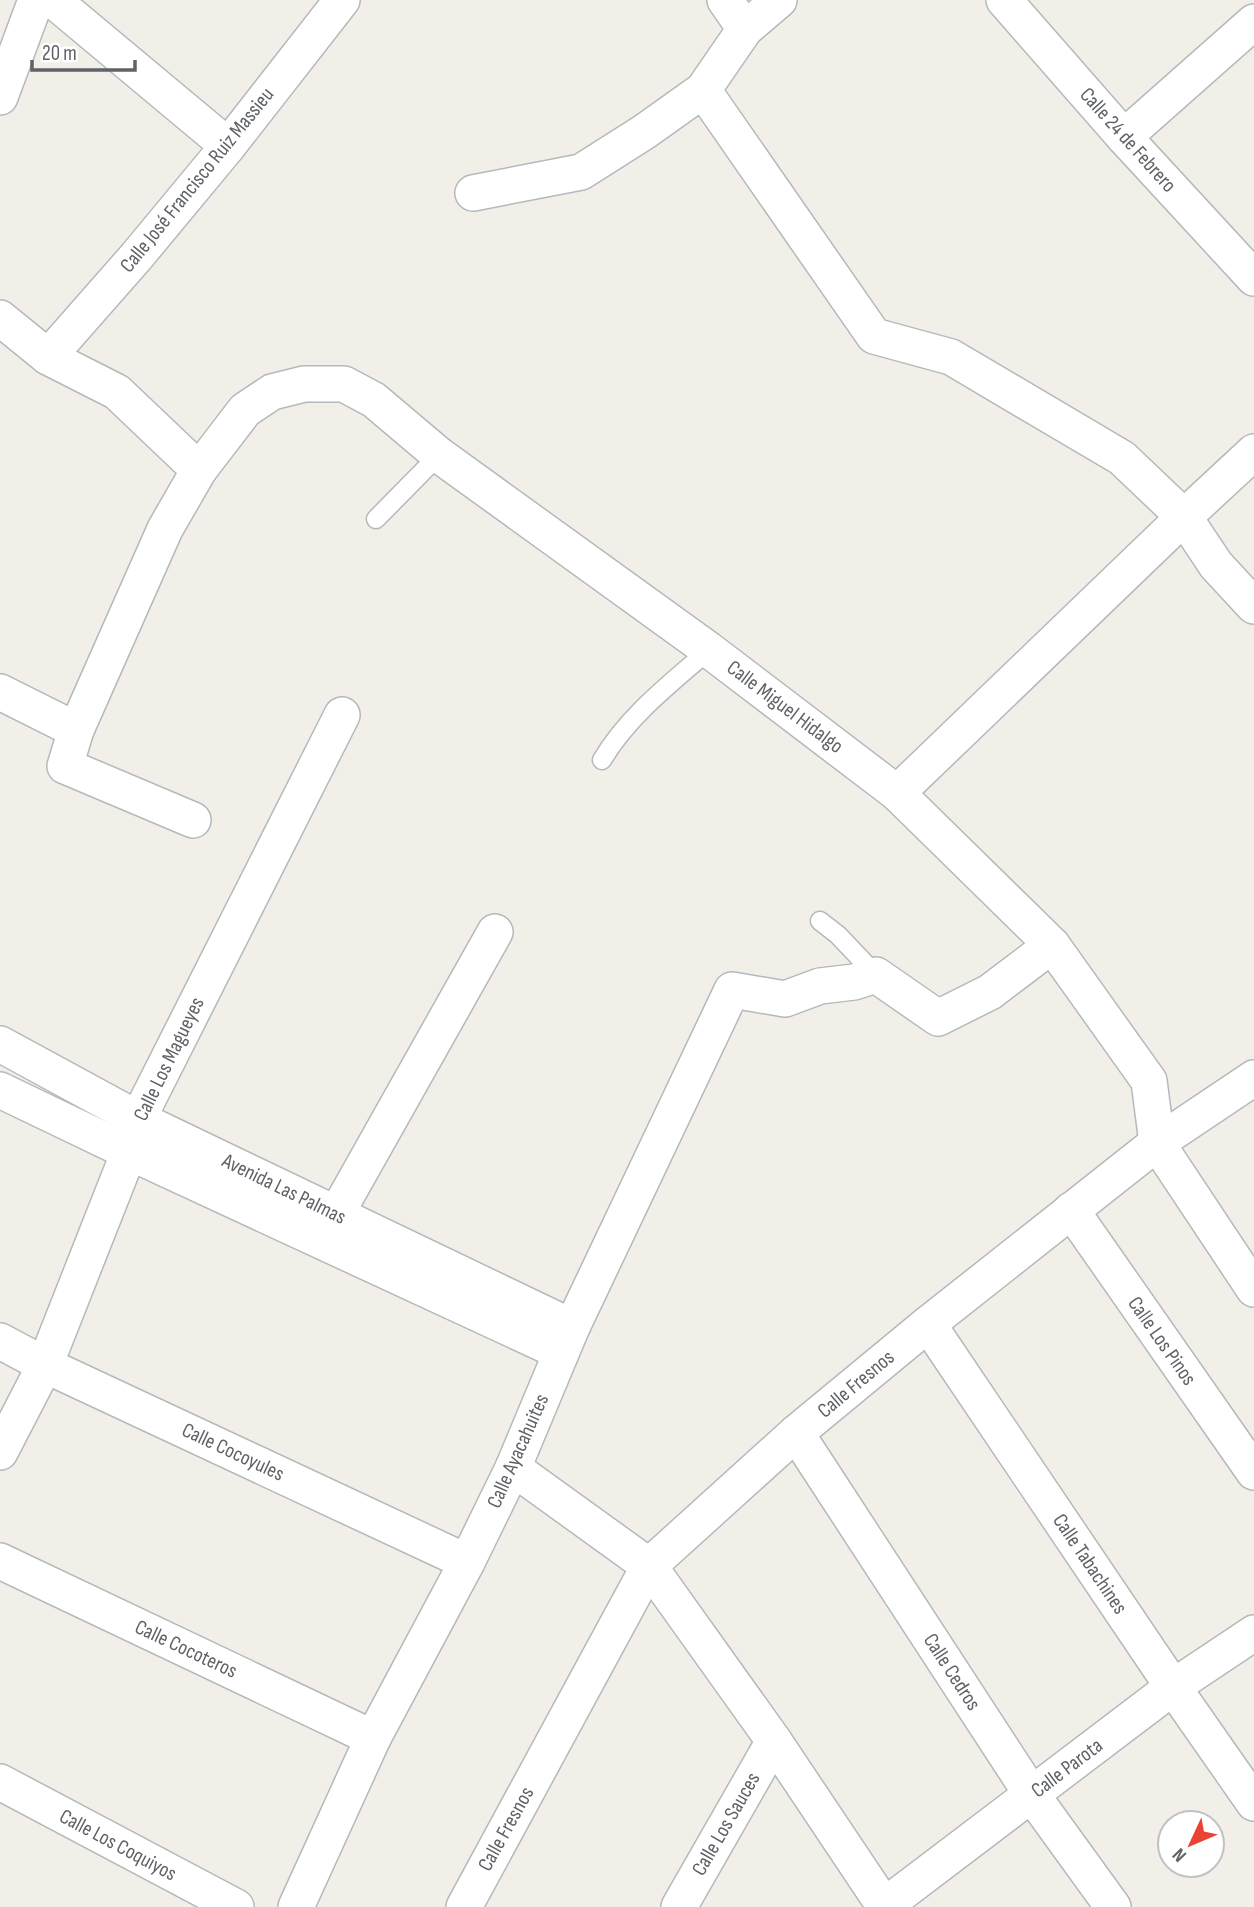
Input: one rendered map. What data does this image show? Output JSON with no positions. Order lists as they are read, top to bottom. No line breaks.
{"streets":{"street":["Calle 24 de Febrero","Calle José Francisco Ruiz Massieu","Calle Miguel Hidalgo","Calle Los Magueyes","Avenida Las Palmas","Calle Los Pinos","Calle Fresnos","Calle Ayacahuites","Calle Cocoyules","Calle Tabachines","Calle Cocoteros","Calle Cedros","Calle Parota","Calle Los Sauces","Calle Los Coquiyos"]},"crossings":[["Calle Miguel Hidalgo","Calle Fresnos"],["Calle Los Magueyes","Avenida Las Palmas"],["Calle Los Magueyes","Calle Cocoyules"],["Avenida Las Palmas","Calle Ayacahuites"],["Calle Los Pinos","Calle Fresnos"],["Calle Fresnos","Calle Tabachines"],["Calle Fresnos","Calle Cedros"],["Calle Ayacahuites","Calle Cocoyules"],["Calle Ayacahuites","Calle Cocoteros"],["Calle Tabachines","Calle Parota"],["Calle Cedros","Calle Parota"]],"scale_bar":"20 m","north":"bottom left"}
